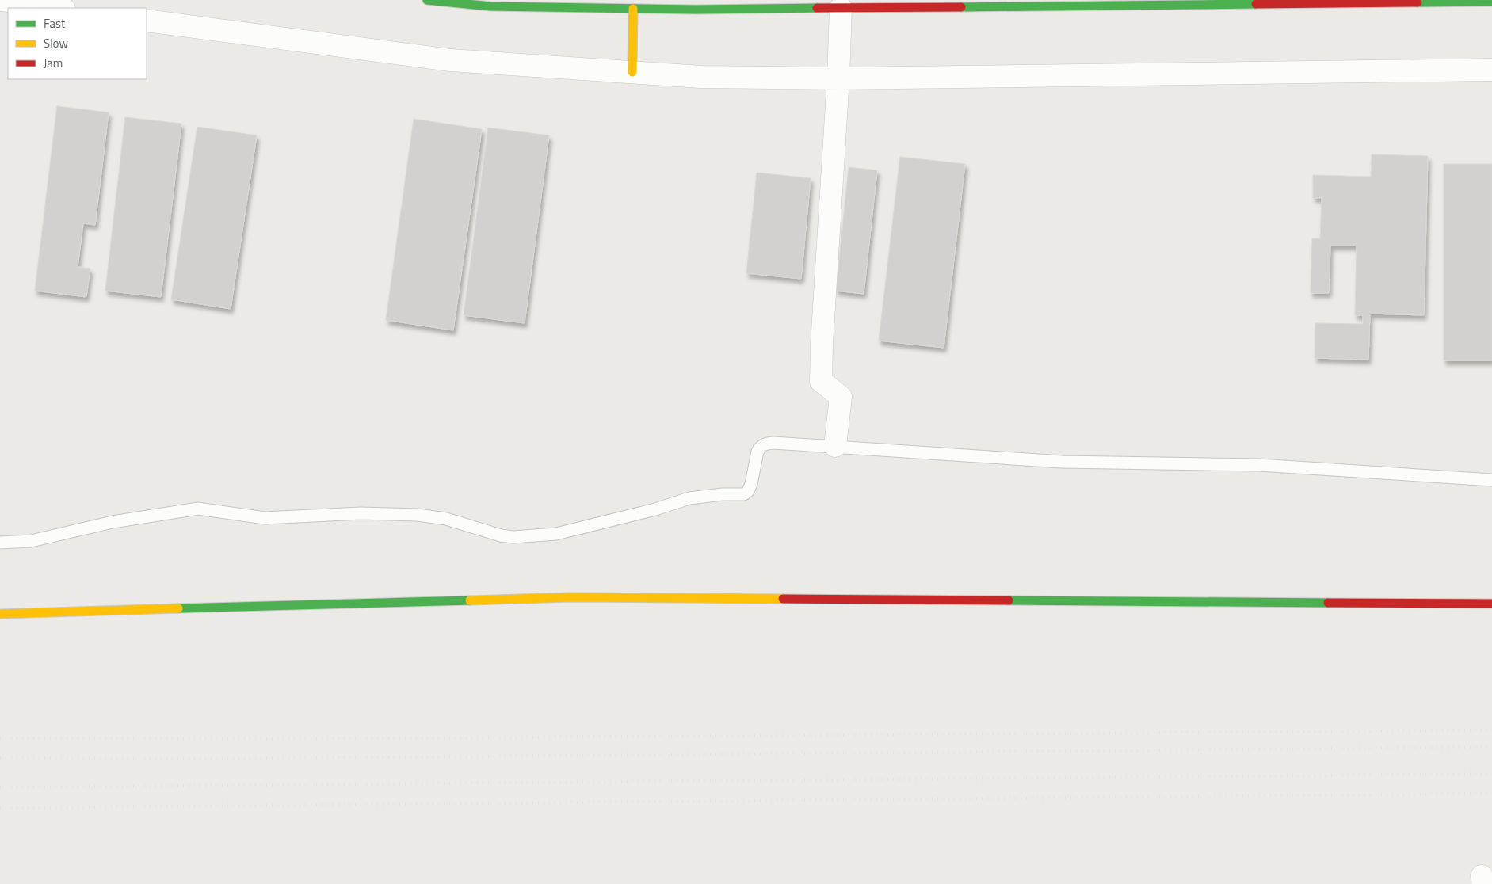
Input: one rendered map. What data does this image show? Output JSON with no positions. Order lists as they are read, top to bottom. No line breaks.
{"legend":["Fast","Slow","Jam"]}
